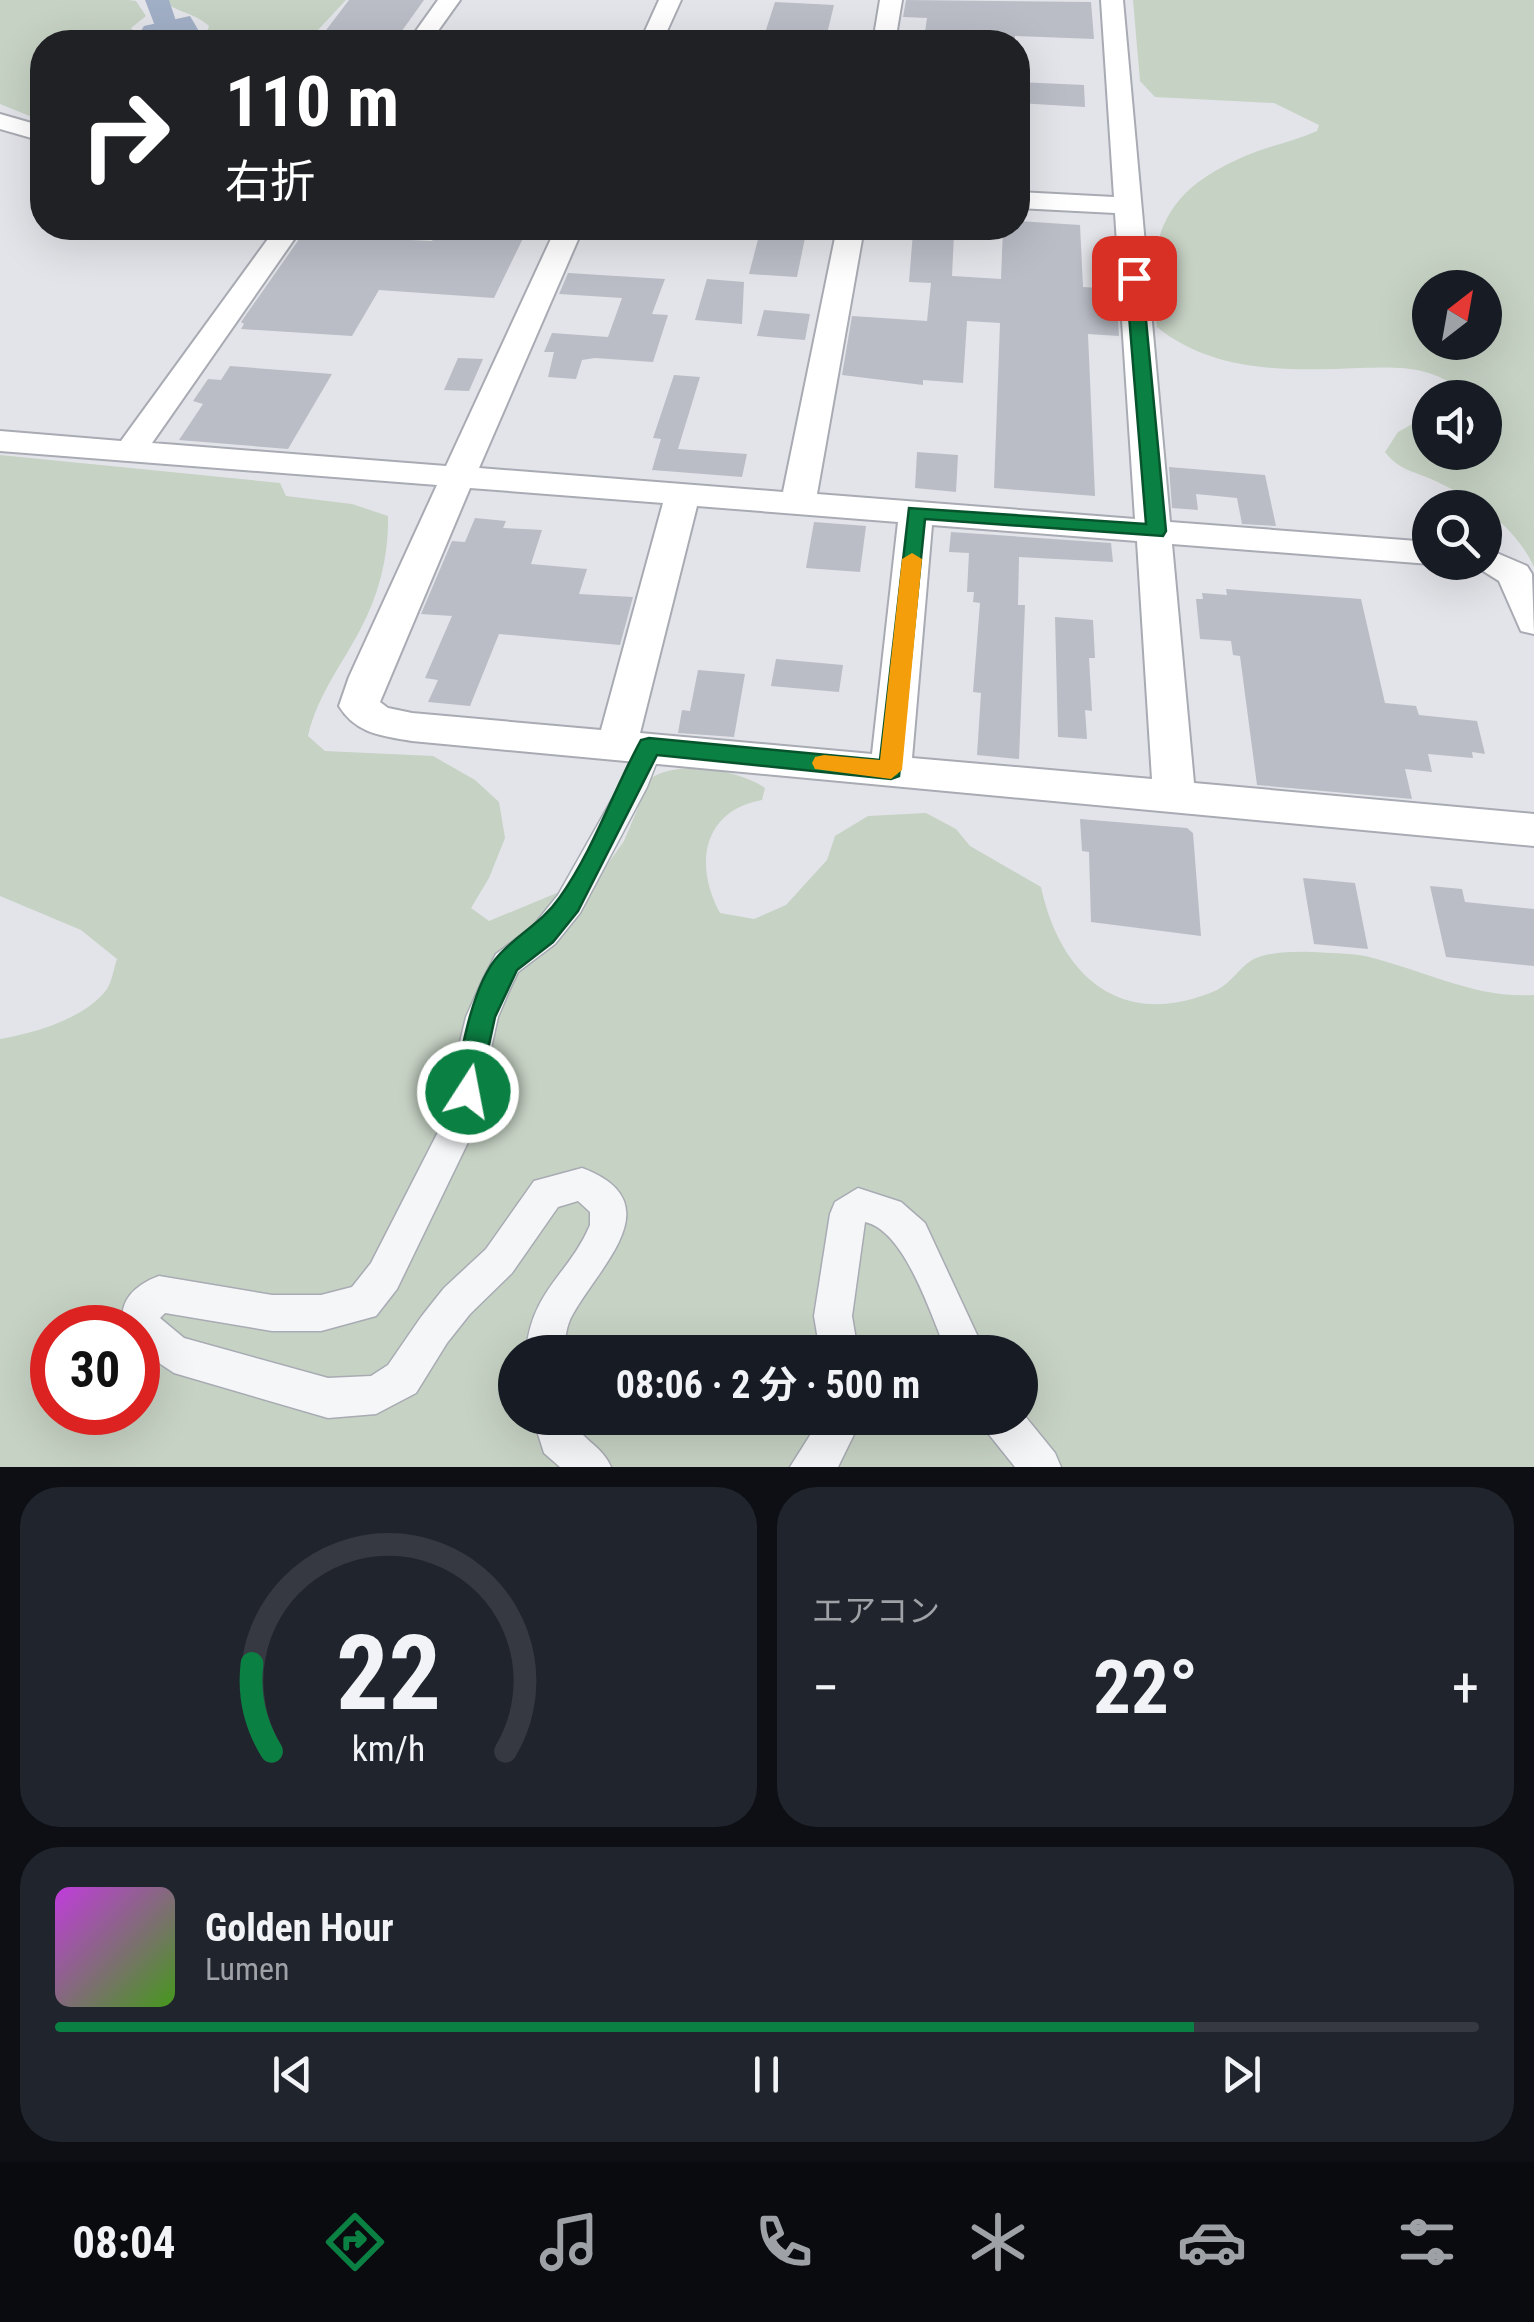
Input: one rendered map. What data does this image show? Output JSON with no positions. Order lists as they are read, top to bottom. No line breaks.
{"north":"top right","page":{"turn":["110 m","右折"],"limit":"30","trip":"08:06 · 2 分 · 500 m","tile":"エアコン","heat":["−","22°","+"],"song":["Golden Hour","Lumen"],"tabs":"08:04","gauge":["22","km/h"]}}
